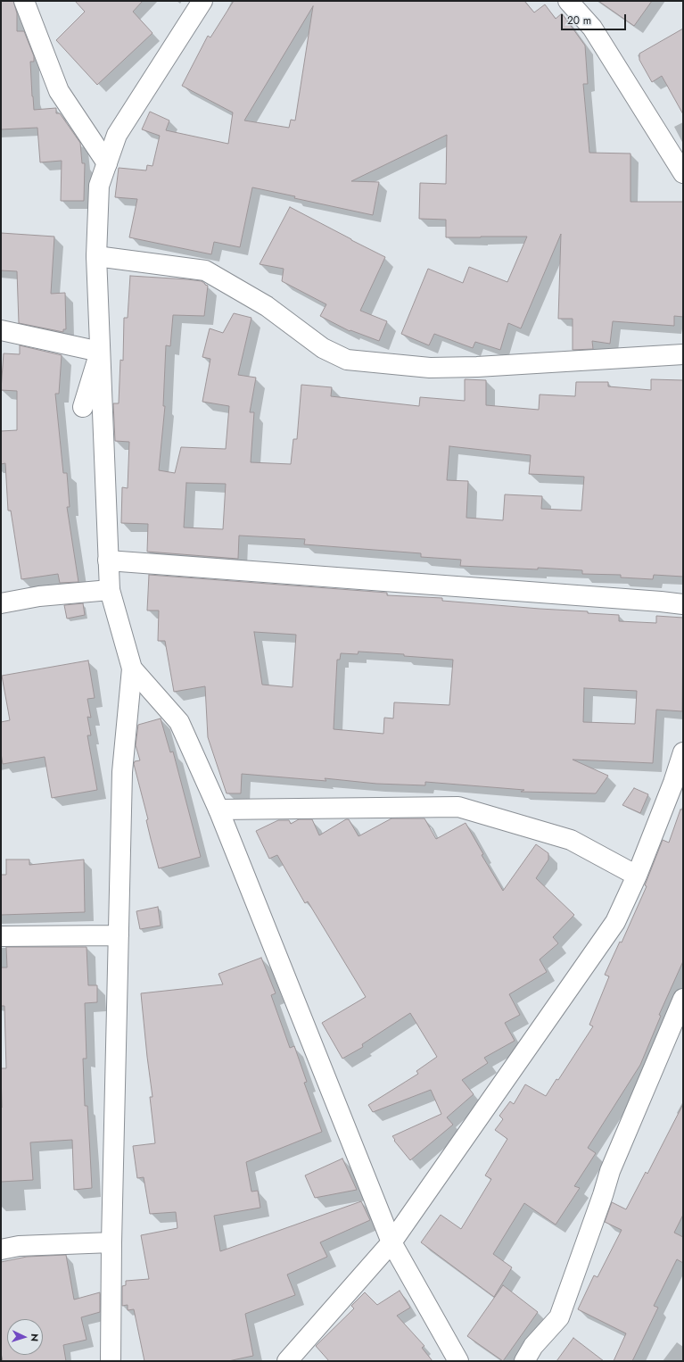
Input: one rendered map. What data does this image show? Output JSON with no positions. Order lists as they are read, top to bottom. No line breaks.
{"scale_bar":"20 m","north":"right"}
